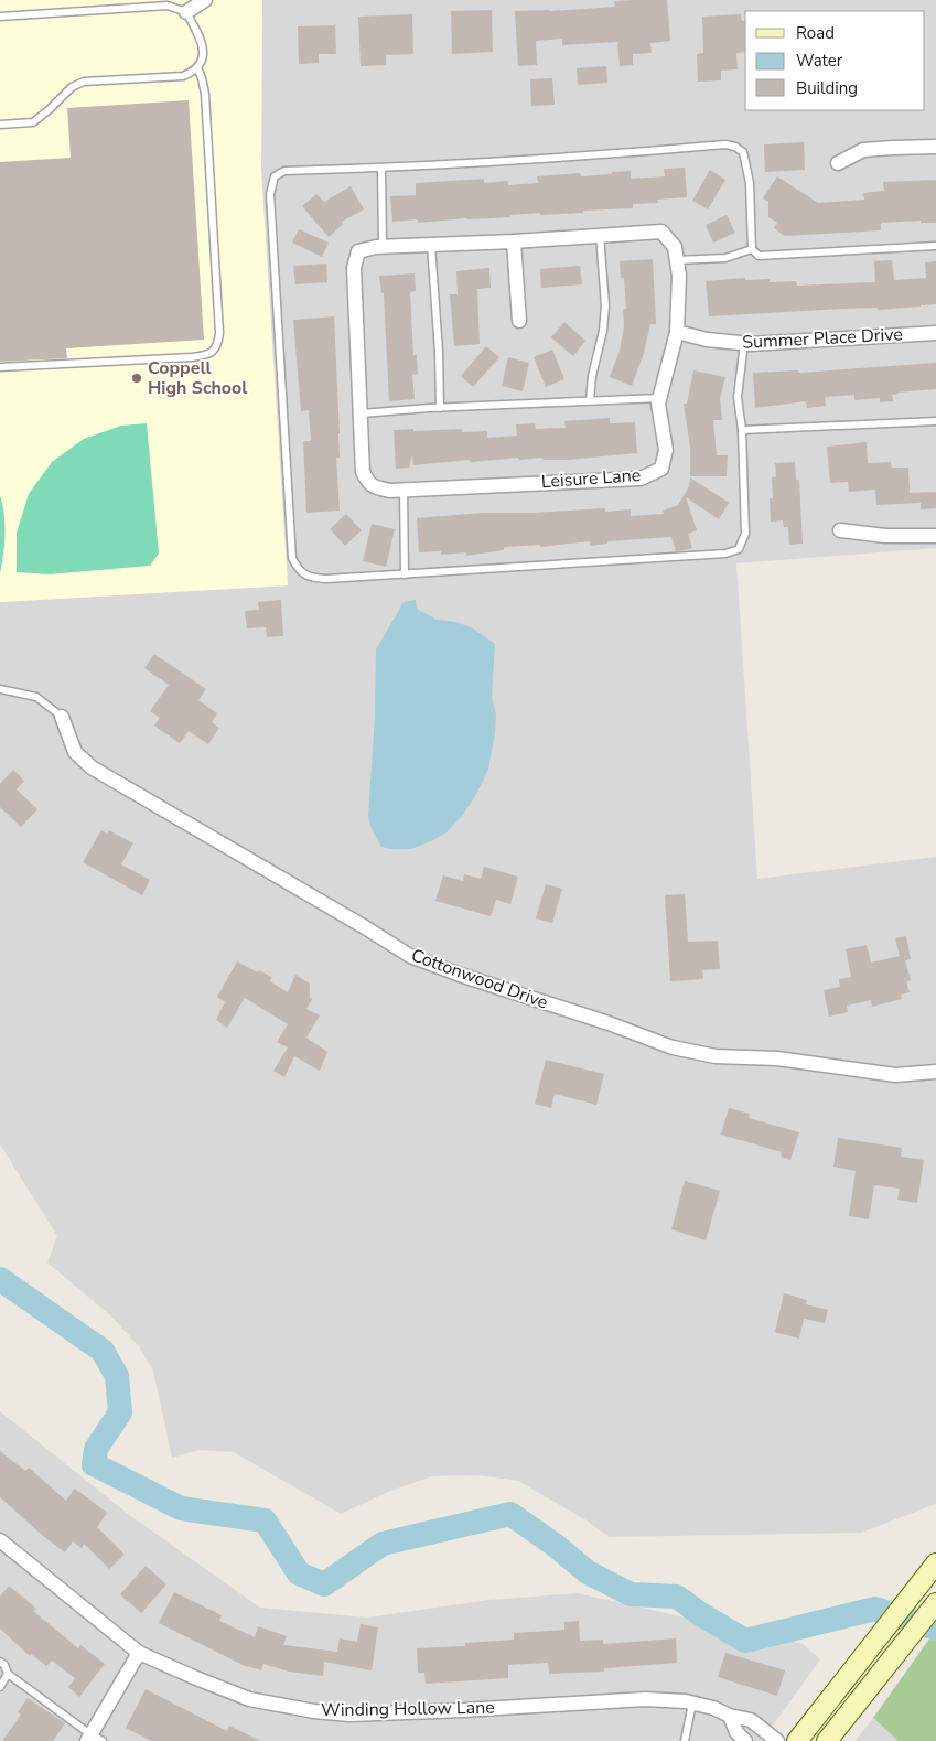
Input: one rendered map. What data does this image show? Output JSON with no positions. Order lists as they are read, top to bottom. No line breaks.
{"streets":{"street":["Summer Place Drive","Leisure Lane","Cottonwood Drive","Winding Hollow Lane"]},"crossings":[["Summer Place Drive","Leisure Lane"]],"places":["Coppell High School"],"legend":["Road","Water","Building"]}
